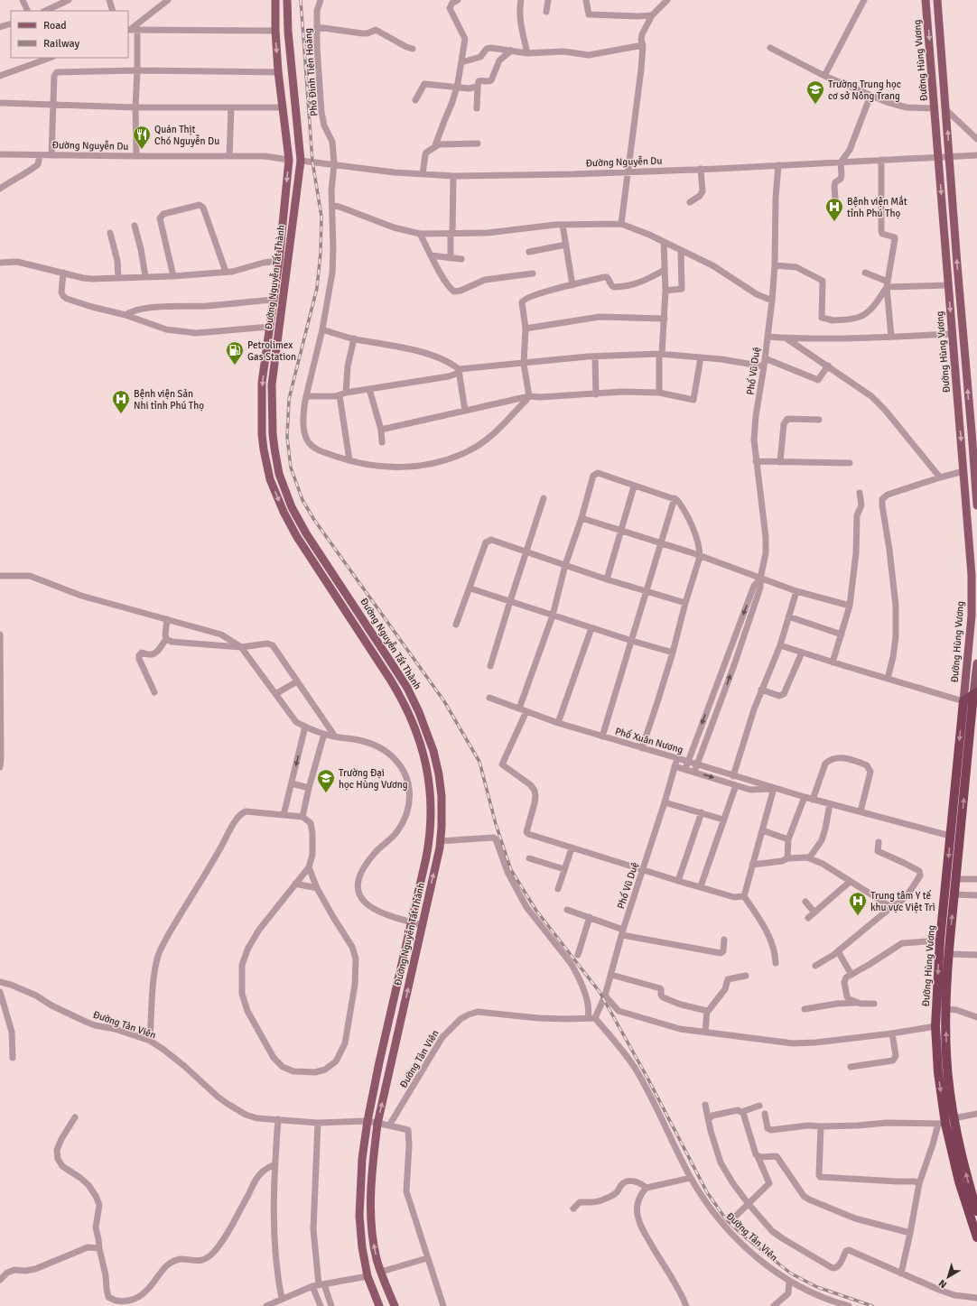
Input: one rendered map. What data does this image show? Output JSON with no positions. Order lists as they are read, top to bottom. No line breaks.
{"streets":{"highway":["Đường Hùng Vương"],"main road":["Đường Nguyễn Tất Thành"],"street":["Phố Đinh Tiên Hoàng","Đường Nguyễn Du","Phố Vũ Duệ","Phố Xuân Nương","Đường Tản Viên"]},"crossings":[["Đường Hùng Vương","Đường Nguyễn Du"],["Đường Hùng Vương","Phố Xuân Nương"],["Phố Đinh Tiên Hoàng","Đường Nguyễn Du"],["Đường Nguyễn Du","Đường Nguyễn Tất Thành"],["Đường Nguyễn Du","Phố Vũ Duệ"],["Đường Nguyễn Tất Thành","Đường Tản Viên"],["Phố Vũ Duệ","Phố Xuân Nương"],["Phố Vũ Duệ","Đường Tản Viên"]],"places":{"school or university":["Trường Trung học cơ sở Nông Trang","Trường Đại học Hùng Vương"],"restaurant":["Quán Thịt Chó Nguyễn Du"],"hospital":["Bệnh viện Mắt tỉnh Phú Thọ","Bệnh viện Sản Nhi tỉnh Phú Thọ","Trung tâm Y tế khu vực Việt Trì"],"fuel station":["Petrolimex Gas Station"]},"legend":["Road","Railway"],"north":"bottom left"}
